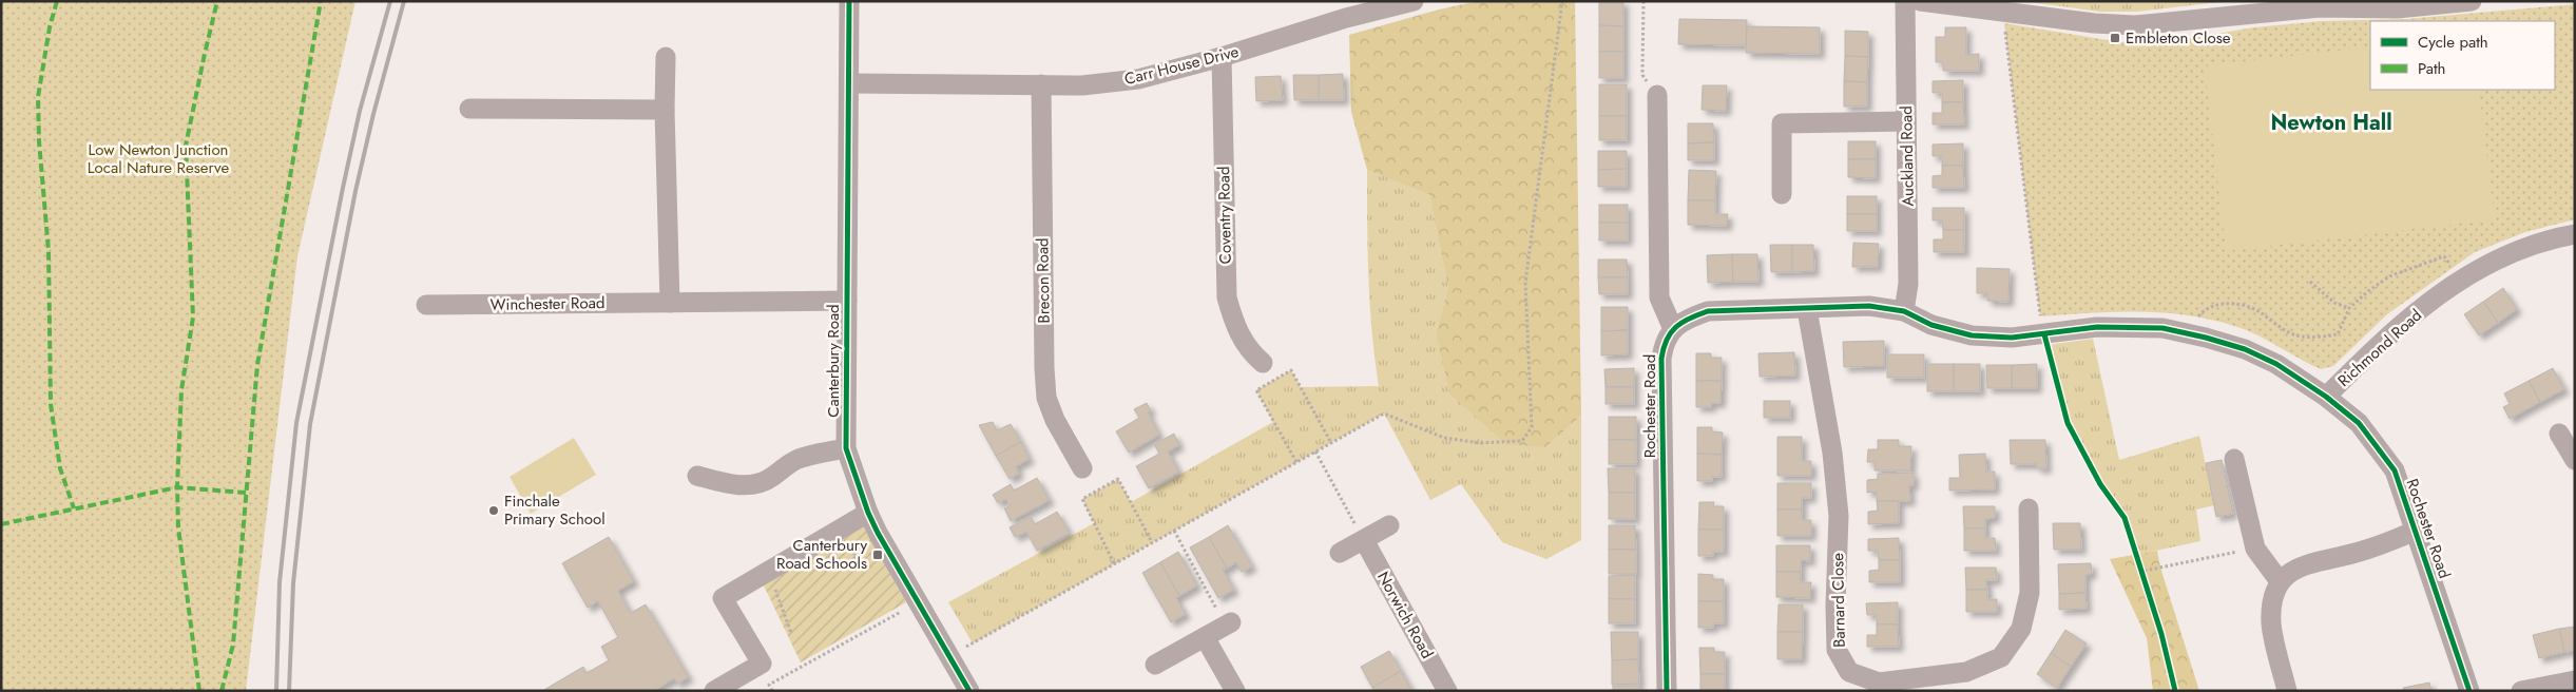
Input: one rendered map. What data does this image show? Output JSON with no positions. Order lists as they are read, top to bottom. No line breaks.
{"streets":{"street":["Carr House Drive","Auckland Road","Coventry Road","Brecon Road","Winchester Road","Richmond Road","Canterbury Road","Rochester Road","Barnard Close","Norwich Road"]},"crossings":[["Carr House Drive","Coventry Road"],["Carr House Drive","Brecon Road"],["Carr House Drive","Canterbury Road"],["Auckland Road","Richmond Road"],["Winchester Road","Canterbury Road"],["Richmond Road","Rochester Road"]],"districts":["Newton Hall"],"parks":["Low Newton Junction Local Nature Reserve"],"places":{"transit":["Embleton Close","Canterbury Road Schools"],"other":["Finchale Primary School"]},"legend":["Cycle path","Path"]}
